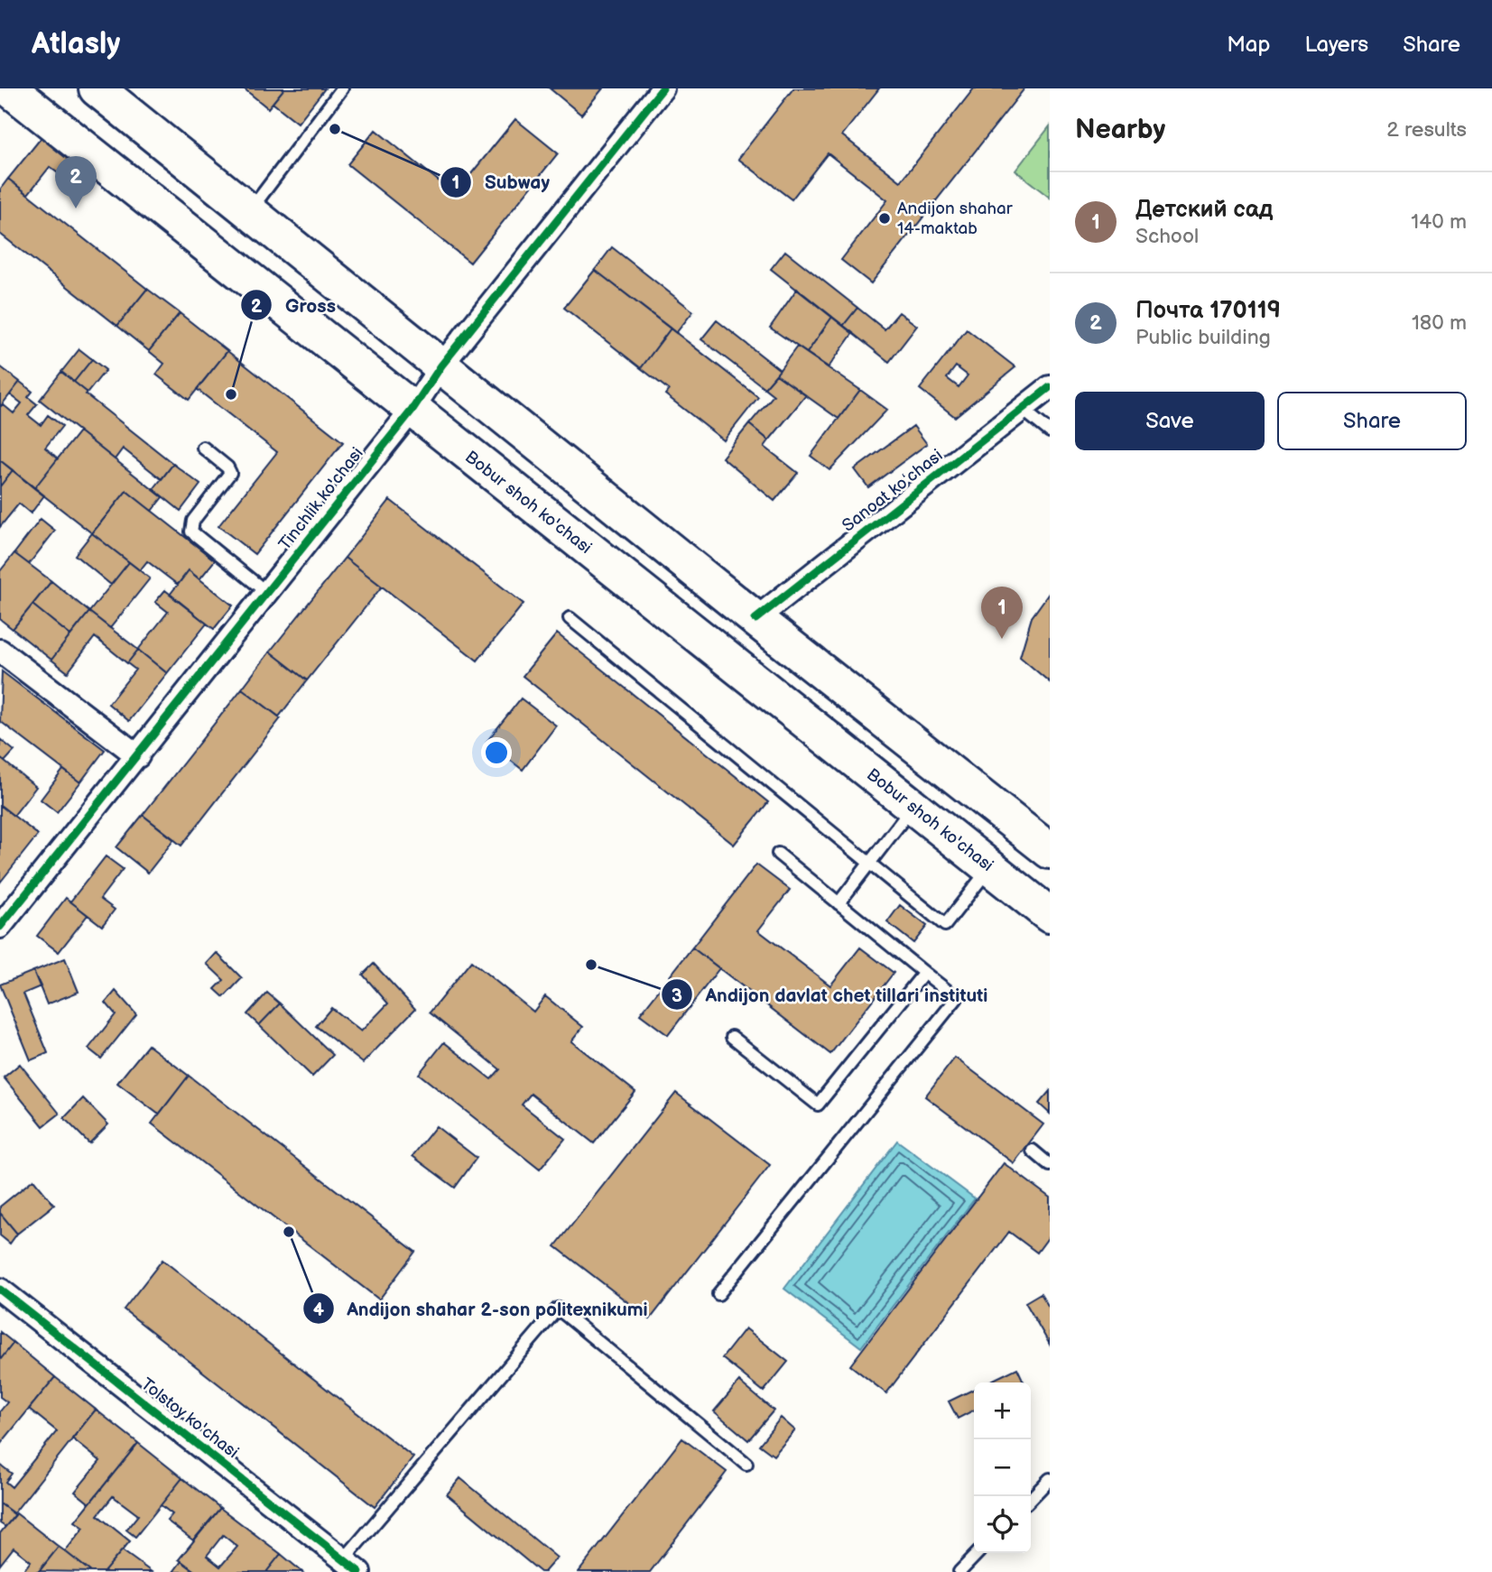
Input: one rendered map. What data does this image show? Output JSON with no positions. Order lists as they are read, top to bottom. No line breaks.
{"streets":{"main road":["Bobur shoh ko'chasi"],"street":["Sanoat koʻchasi","Tinchlik ko'chasi","Tolstoy ko'chasi"]},"crossings":[["Tinchlik ko'chasi","Bobur shoh ko'chasi"]],"places":["Subway","Andijon shahar 14-maktab","Gross","Andijon davlat chet tillari instituti","Andijon shahar 2-son politexnikumi"],"page":{"header":"Atlasly","nav":["Map","Layers","Share"],"heading":["Nearby","2 results"],"pins":["2","1"],"list":[{"mark":"1","name":"Детский сад","note":"School","value":"140 m"},{"mark":"2","name":"Почта 170119","note":"Public building","value":"180 m"}],"buttons":["Save","Share"],"map_buttons":["+","−"]}}
